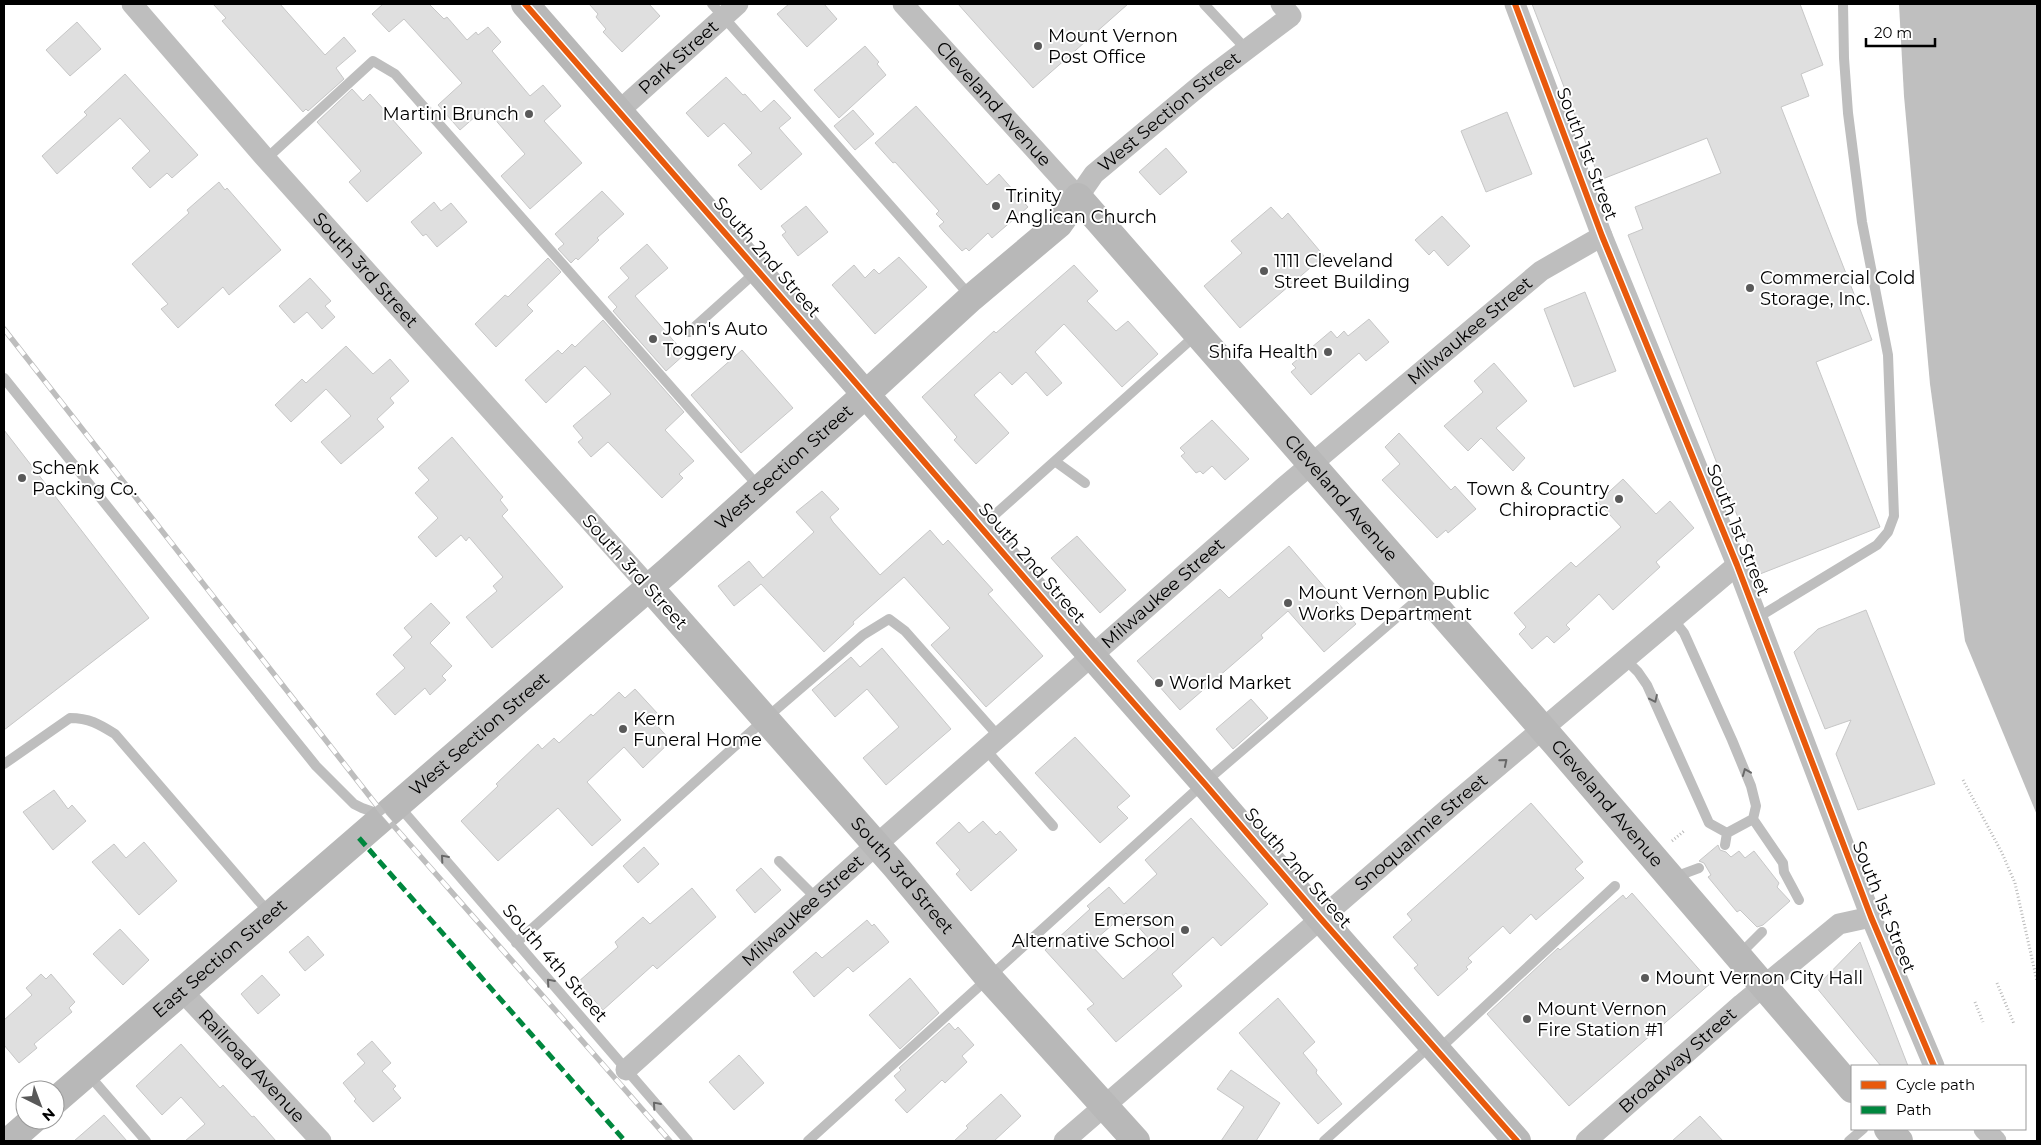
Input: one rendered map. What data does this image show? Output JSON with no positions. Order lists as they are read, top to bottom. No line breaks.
{"streets":{"street":["Park Street","Cleveland Avenue","West Section Street","South 1st Street","South 2nd Street","South 3rd Street","Milwaukee Street","Snoqualmie Street","East Section Street","Broadway Street","Railroad Avenue"],"lane":["South 4th Street"]},"crossings":[["Park Street","South 2nd Street"],["Cleveland Avenue","West Section Street"],["Cleveland Avenue","Milwaukee Street"],["Cleveland Avenue","Snoqualmie Street"],["Cleveland Avenue","Broadway Street"],["West Section Street","South 2nd Street"],["West Section Street","South 3rd Street"],["West Section Street","East Section Street"],["West Section Street","South 4th Street"],["South 1st Street","Milwaukee Street"],["South 1st Street","Snoqualmie Street"],["South 1st Street","Broadway Street"],["South 2nd Street","Milwaukee Street"],["South 2nd Street","Snoqualmie Street"],["South 3rd Street","Milwaukee Street"],["South 3rd Street","Snoqualmie Street"],["Milwaukee Street","South 4th Street"],["East Section Street","South 4th Street"],["East Section Street","Railroad Avenue"]],"one_way":["South 4th Street"],"places":["Mount Vernon Post Office","Martini Brunch","Trinity Anglican Church","1111 Cleveland Street Building","Commercial Cold Storage, Inc.","John's Auto Toggery","Shifa Health","Schenk Packing Co.","Town & Country Chiropractic","Mount Vernon Public Works Department","World Market","Kern Funeral Home","Emerson Alternative School","Mount Vernon City Hall","Mount Vernon Fire Station #1"],"legend":["Cycle path","Path"],"scale_bar":"20 m","north":"bottom right"}
